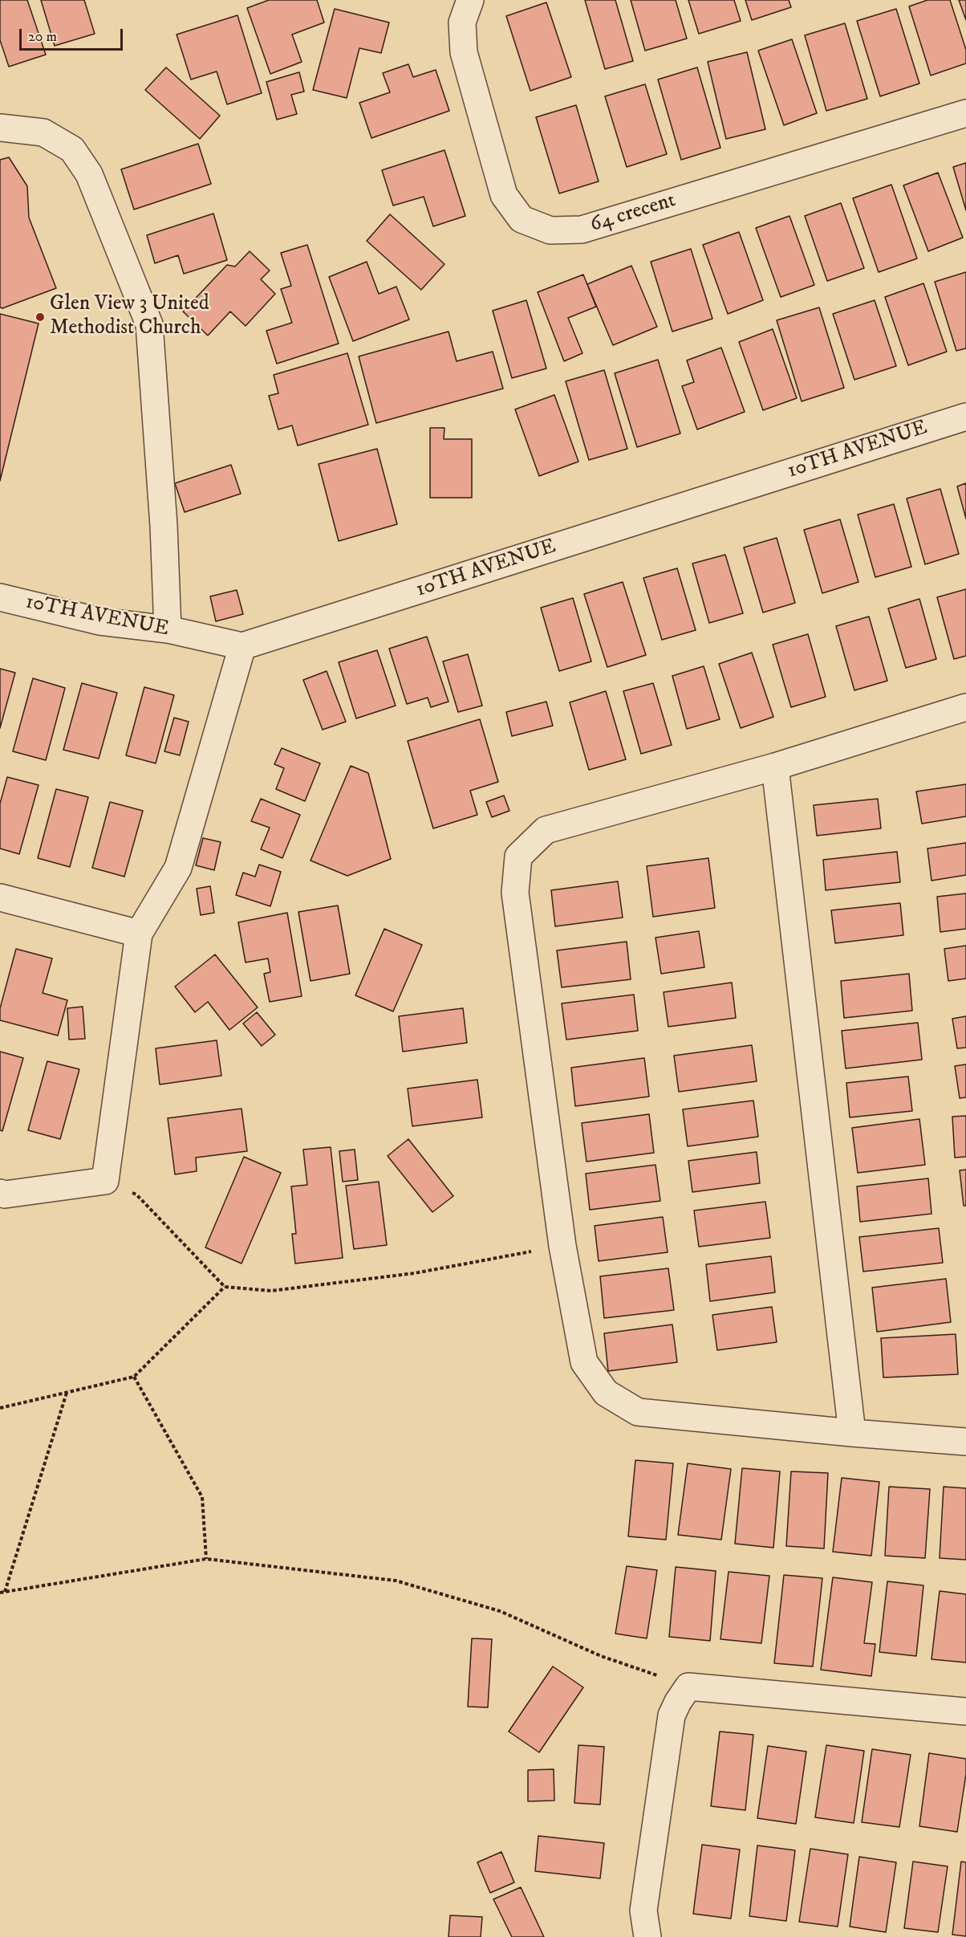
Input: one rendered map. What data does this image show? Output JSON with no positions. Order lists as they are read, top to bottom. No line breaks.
{"streets":{"street":["64 crecent","10TH AVENUE"]},"places":["Glen View 3 United Methodist Church"],"scale_bar":"20 m"}
